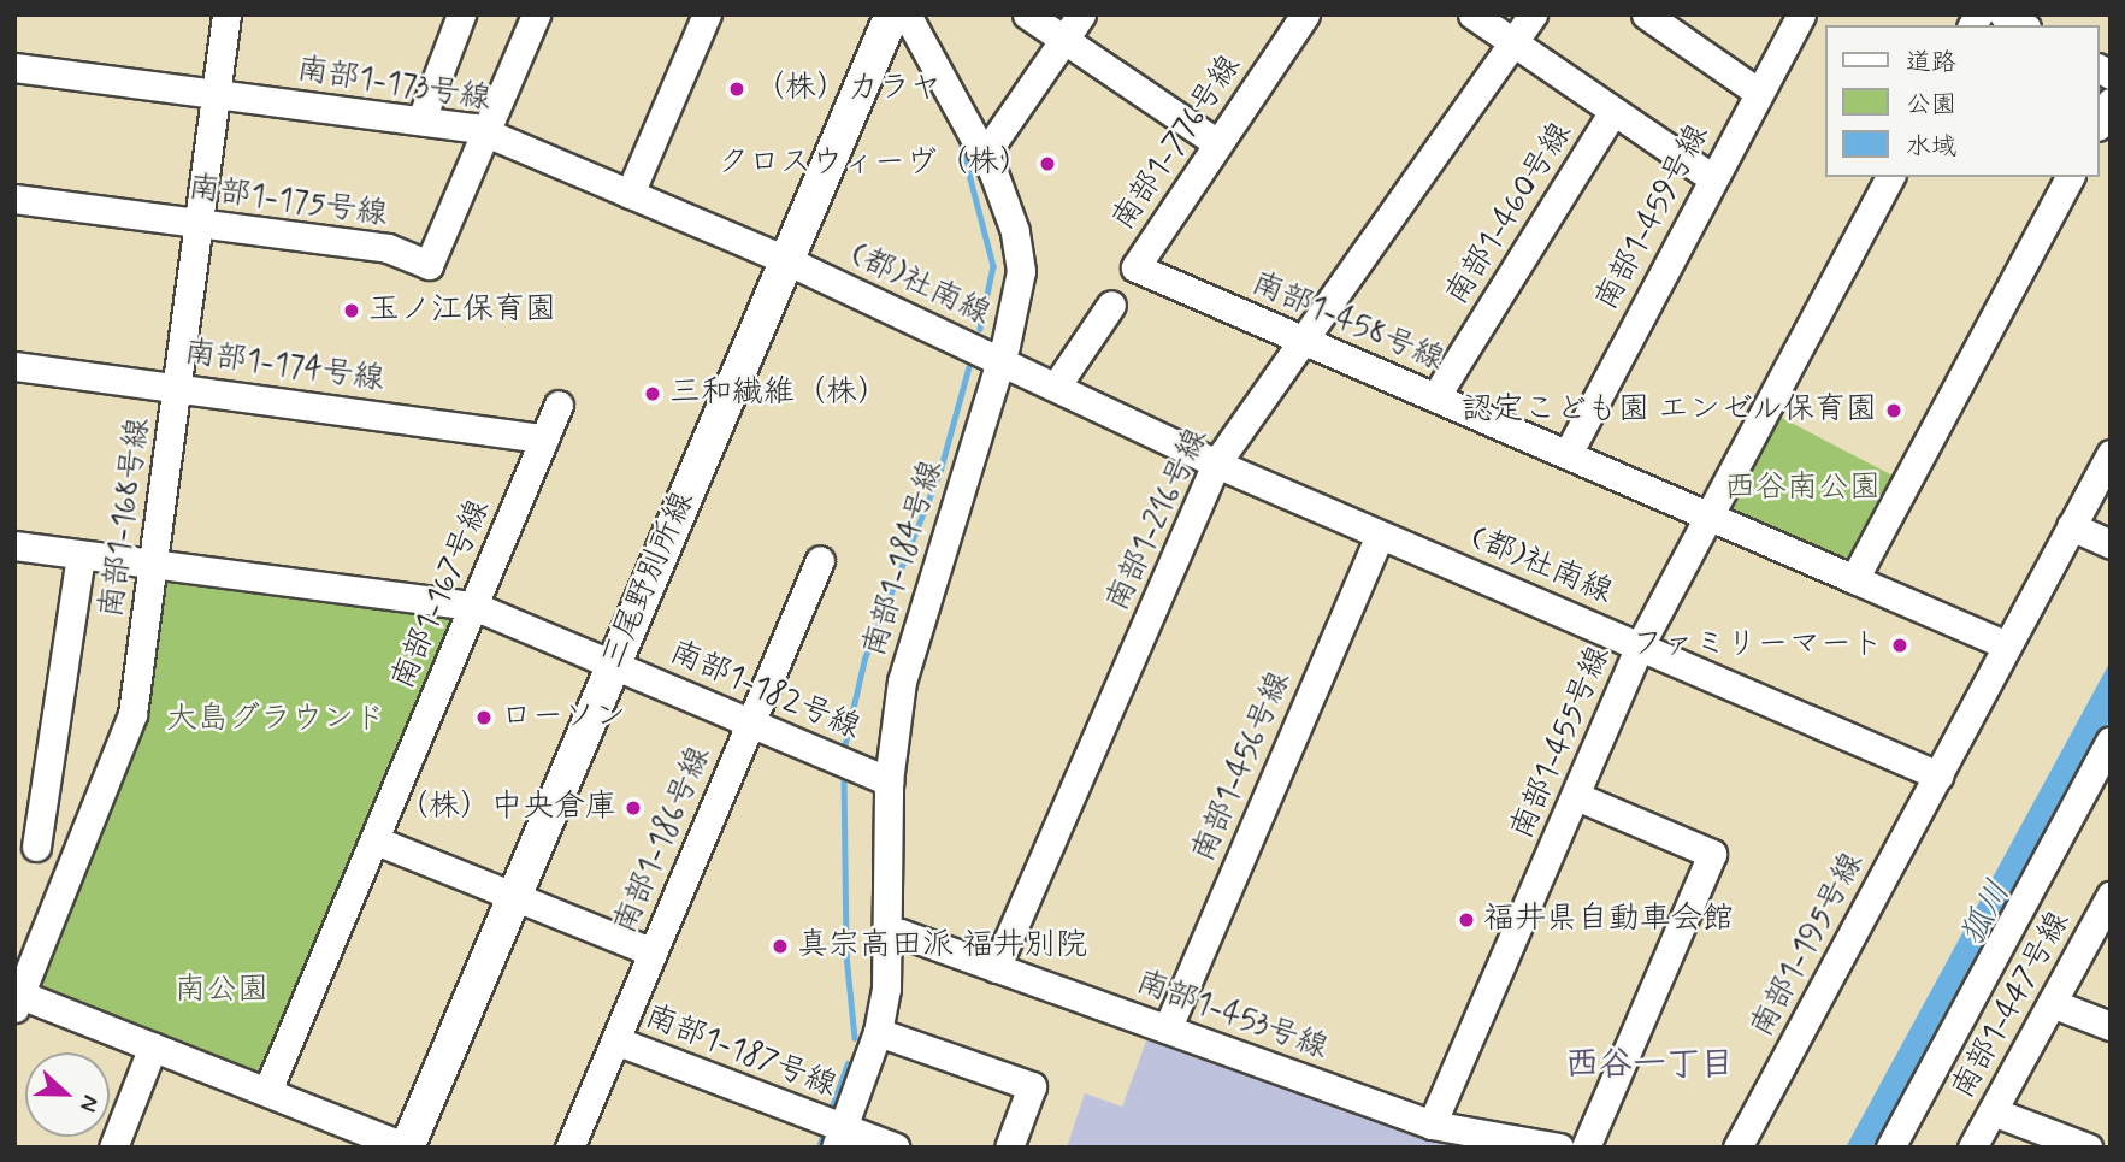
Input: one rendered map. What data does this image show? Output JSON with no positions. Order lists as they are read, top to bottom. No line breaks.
{"streets":{"main road":["三尾野別所線"],"street":["南部1-173号線","南部1-776号線","南部1-175号線","南部1-460号線","南部1-459号線","(都)社南線","南部1-458号線","南部1-174号線","南部1-168号線","南部1-216号線","南部1-184号線","南部1-167号線","南部1-182号線","南部1-455号線","南部1-456号線","南部1-186号線","南部1-195号線","南部1-447号線","南部1-453号線","南部1-187号線"]},"crossings":[["南部1-173号線","南部1-175号線"],["南部1-173号線","(都)社南線"],["南部1-173号線","南部1-168号線"],["南部1-173号線","三尾野別所線"],["南部1-776号線","南部1-458号線"],["南部1-175号線","南部1-168号線"],["南部1-460号線","南部1-458号線"],["南部1-459号線","南部1-458号線"],["(都)社南線","南部1-216号線"],["(都)社南線","南部1-184号線"],["(都)社南線","三尾野別所線"],["(都)社南線","南部1-455号線"],["(都)社南線","南部1-456号線"],["(都)社南線","南部1-195号線"],["南部1-458号線","南部1-216号線"],["南部1-458号線","南部1-455号線"],["南部1-174号線","南部1-168号線"],["南部1-174号線","南部1-167号線"],["南部1-168号線","南部1-182号線"],["南部1-216号線","南部1-453号線"],["南部1-184号線","南部1-182号線"],["南部1-184号線","南部1-453号線"],["南部1-184号線","南部1-187号線"],["三尾野別所線","南部1-182号線"],["南部1-167号線","南部1-182号線"],["南部1-182号線","南部1-186号線"],["南部1-455号線","南部1-453号線"],["南部1-456号線","南部1-453号線"],["南部1-186号線","南部1-187号線"]],"districts":["西谷一丁目"],"water":["狐川"],"parks":["西谷南公園","大島グラウンド","南公園"],"places":["（株）カラヤ","クロスウィーヴ（株）","玉ノ江保育園","三和繊維（株）","認定こども園 エンゼル保育園","ファミリーマート","ローソン","（株）中央倉庫","福井県自動車会館","真宗高田派 福井別院"],"legend":["道路","公園","水域"],"north":"right"}
